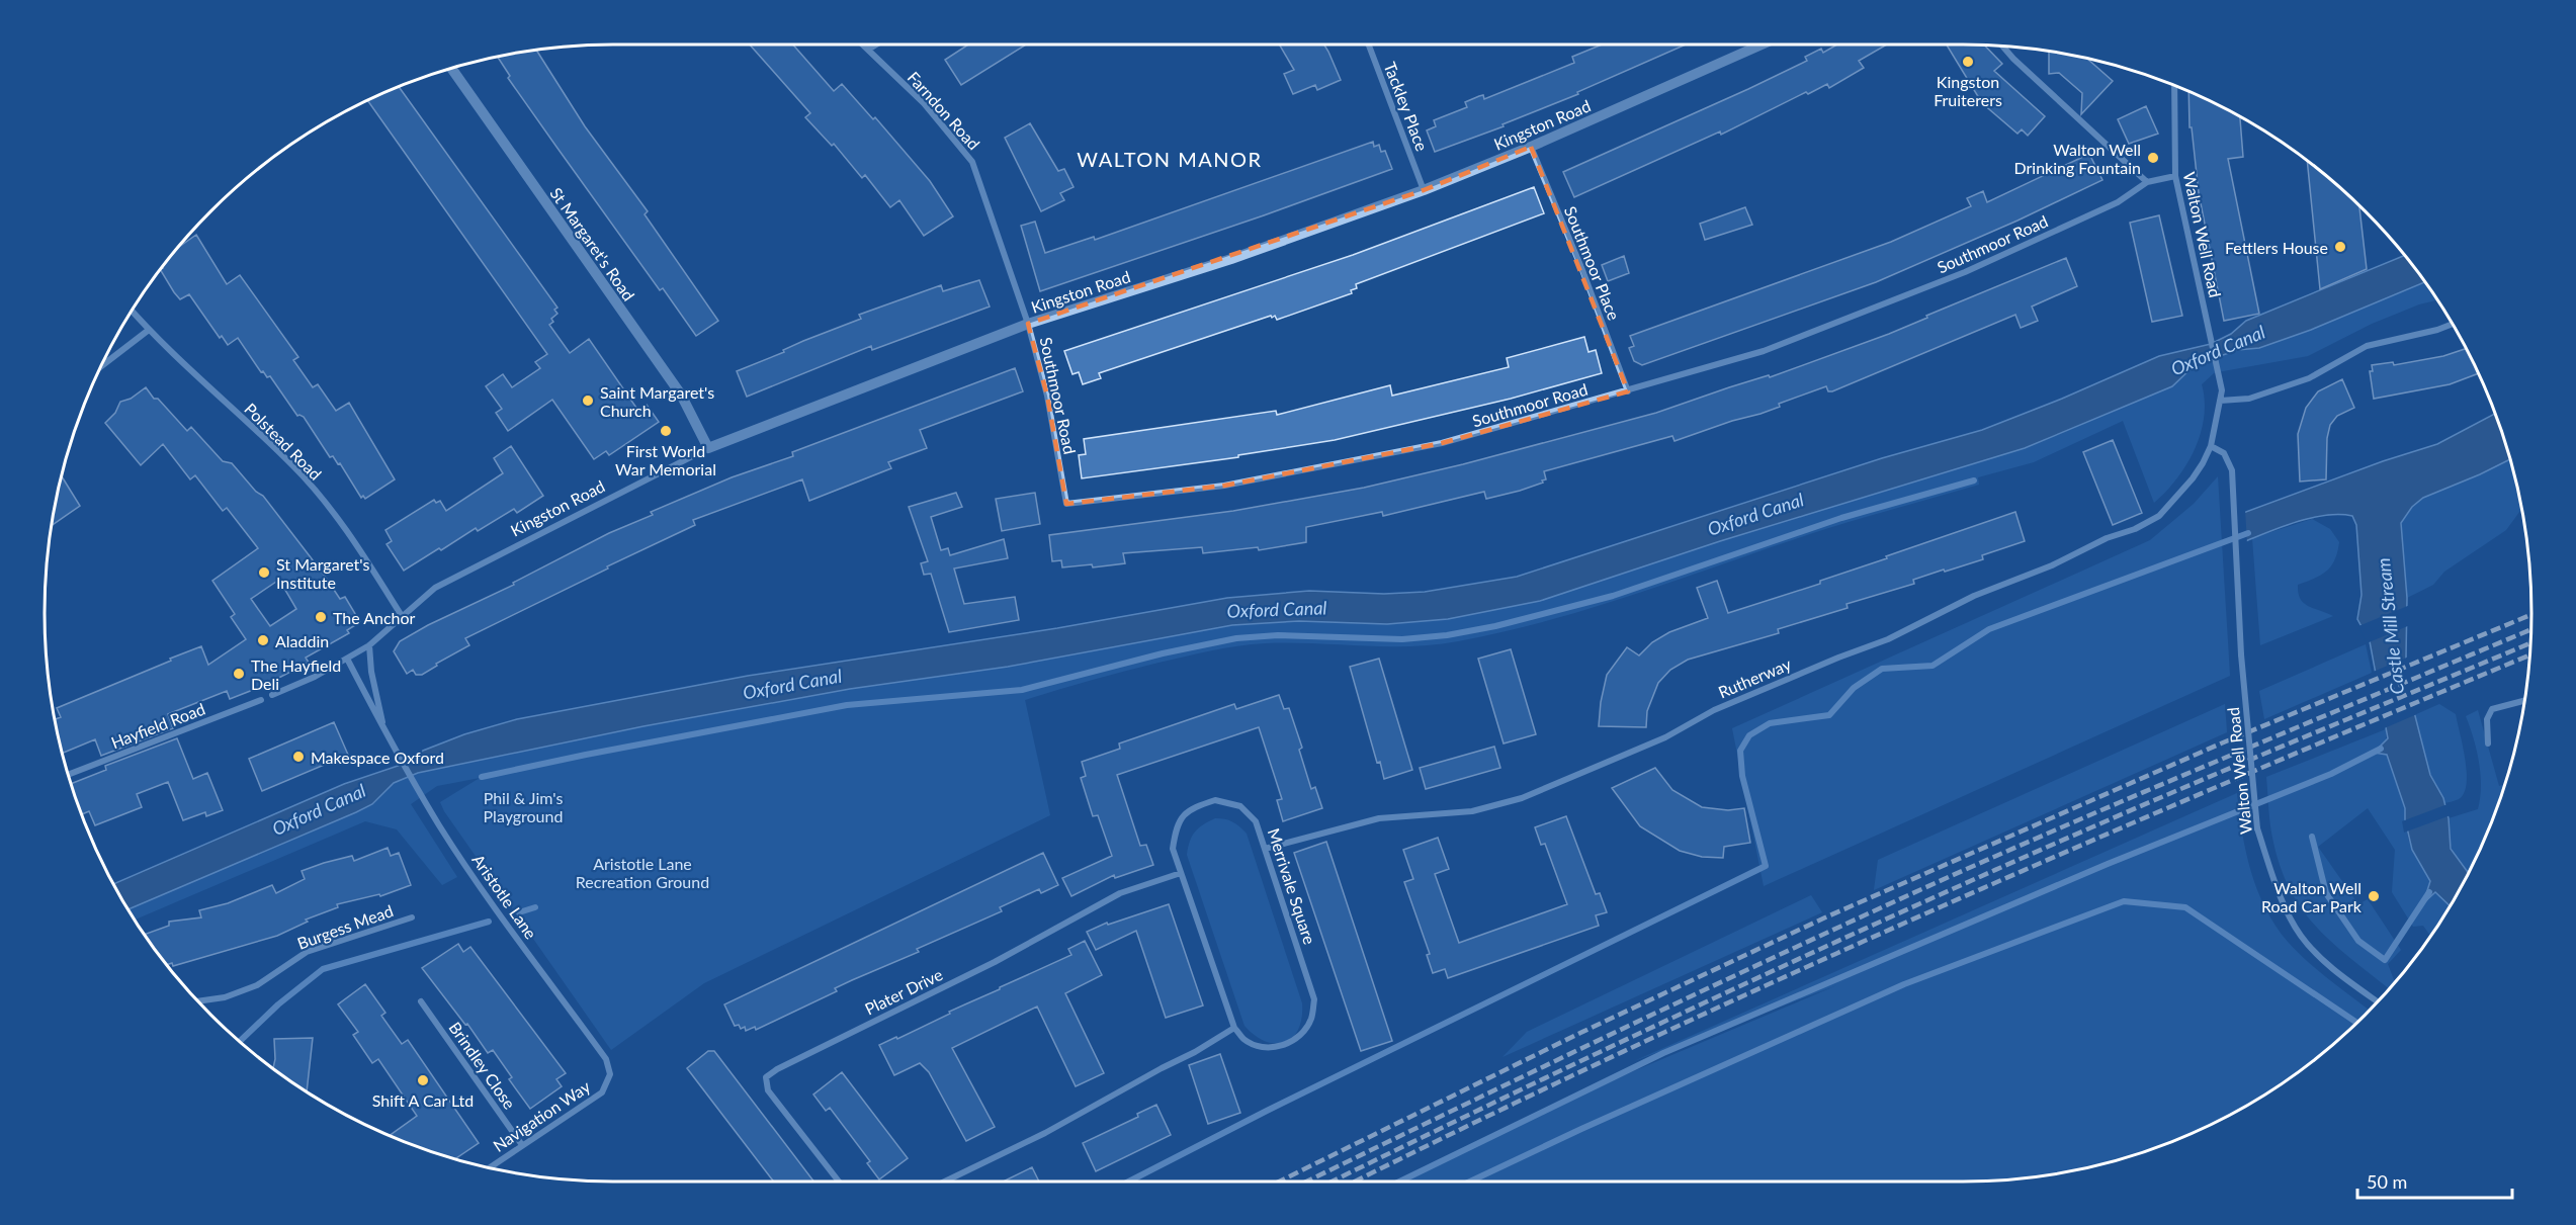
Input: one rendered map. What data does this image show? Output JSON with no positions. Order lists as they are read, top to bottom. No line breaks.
{"streets":{"street":["Tackley Place","Farndon Road","Kingston Road","Walton Well Road","St Margaret's Road","Southmoor Road","Southmoor Place","Polstead Road","Rutherway","Hayfield Road","Merrivale Square","Aristotle Lane","Burgess Mead","Plater Drive","Brindley Close","Navigation Way"]},"crossings":[["Tackley Place","Kingston Road"],["Farndon Road","Kingston Road"],["Farndon Road","Southmoor Road"],["Kingston Road","St Margaret's Road"],["Kingston Road","Southmoor Road"],["Kingston Road","Southmoor Place"],["Kingston Road","Polstead Road"],["Walton Well Road","Rutherway"],["Southmoor Road","Southmoor Place"],["Rutherway","Merrivale Square"],["Merrivale Square","Plater Drive"],["Aristotle Lane","Navigation Way"],["Brindley Close","Navigation Way"]],"districts":["WALTON MANOR"],"water":["Oxford Canal","Castle Mill Stream"],"parks":["Phil & Jim's Playground","Aristotle Lane Recreation Ground"],"places":["Kingston Fruiterers","Walton Well Drinking Fountain","Fettlers House","Saint Margaret's Church","First World War Memorial","St Margaret's Institute","The Anchor","Aladdin","The Hayfield Deli","Makespace Oxford","Walton Well Road Car Park","Shift A Car Ltd"],"scale_bar":"50 m"}
